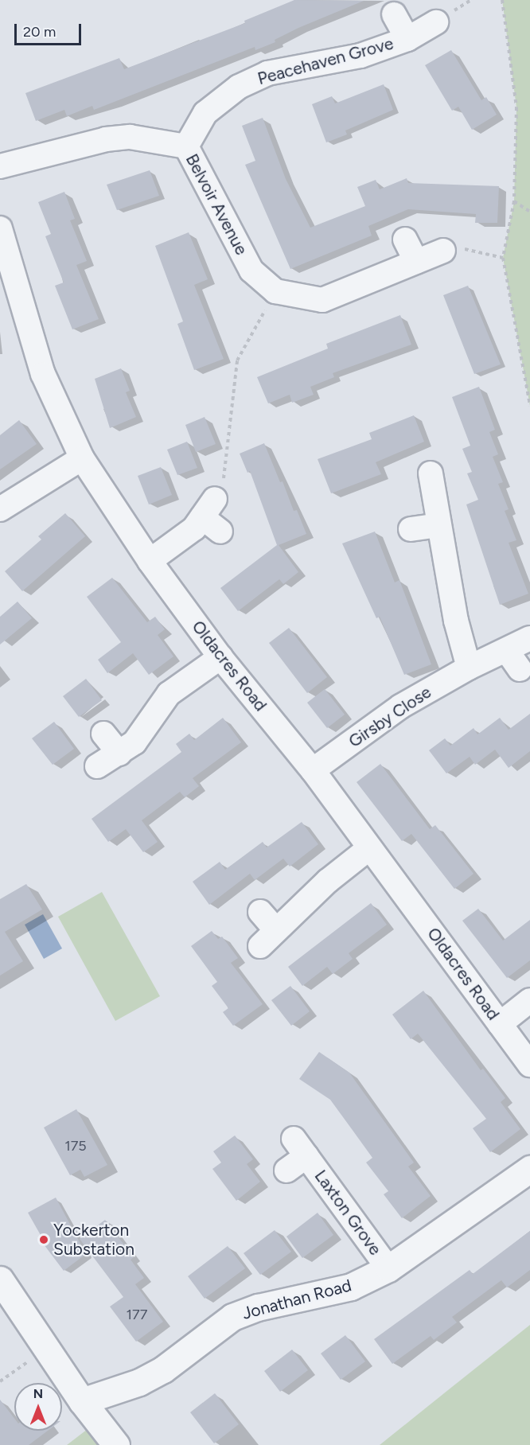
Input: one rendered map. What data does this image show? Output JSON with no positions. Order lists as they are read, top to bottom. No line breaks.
{"streets":{"street":["Peacehaven Grove","Belvoir Avenue","Oldacres Road","Girsby Close","Laxton Grove","Jonathan Road"]},"crossings":[["Peacehaven Grove","Belvoir Avenue"],["Oldacres Road","Girsby Close"],["Laxton Grove","Jonathan Road"]],"places":["Yockerton Substation"],"house_numbers":["175","177"],"scale_bar":"20 m","north":"top"}
